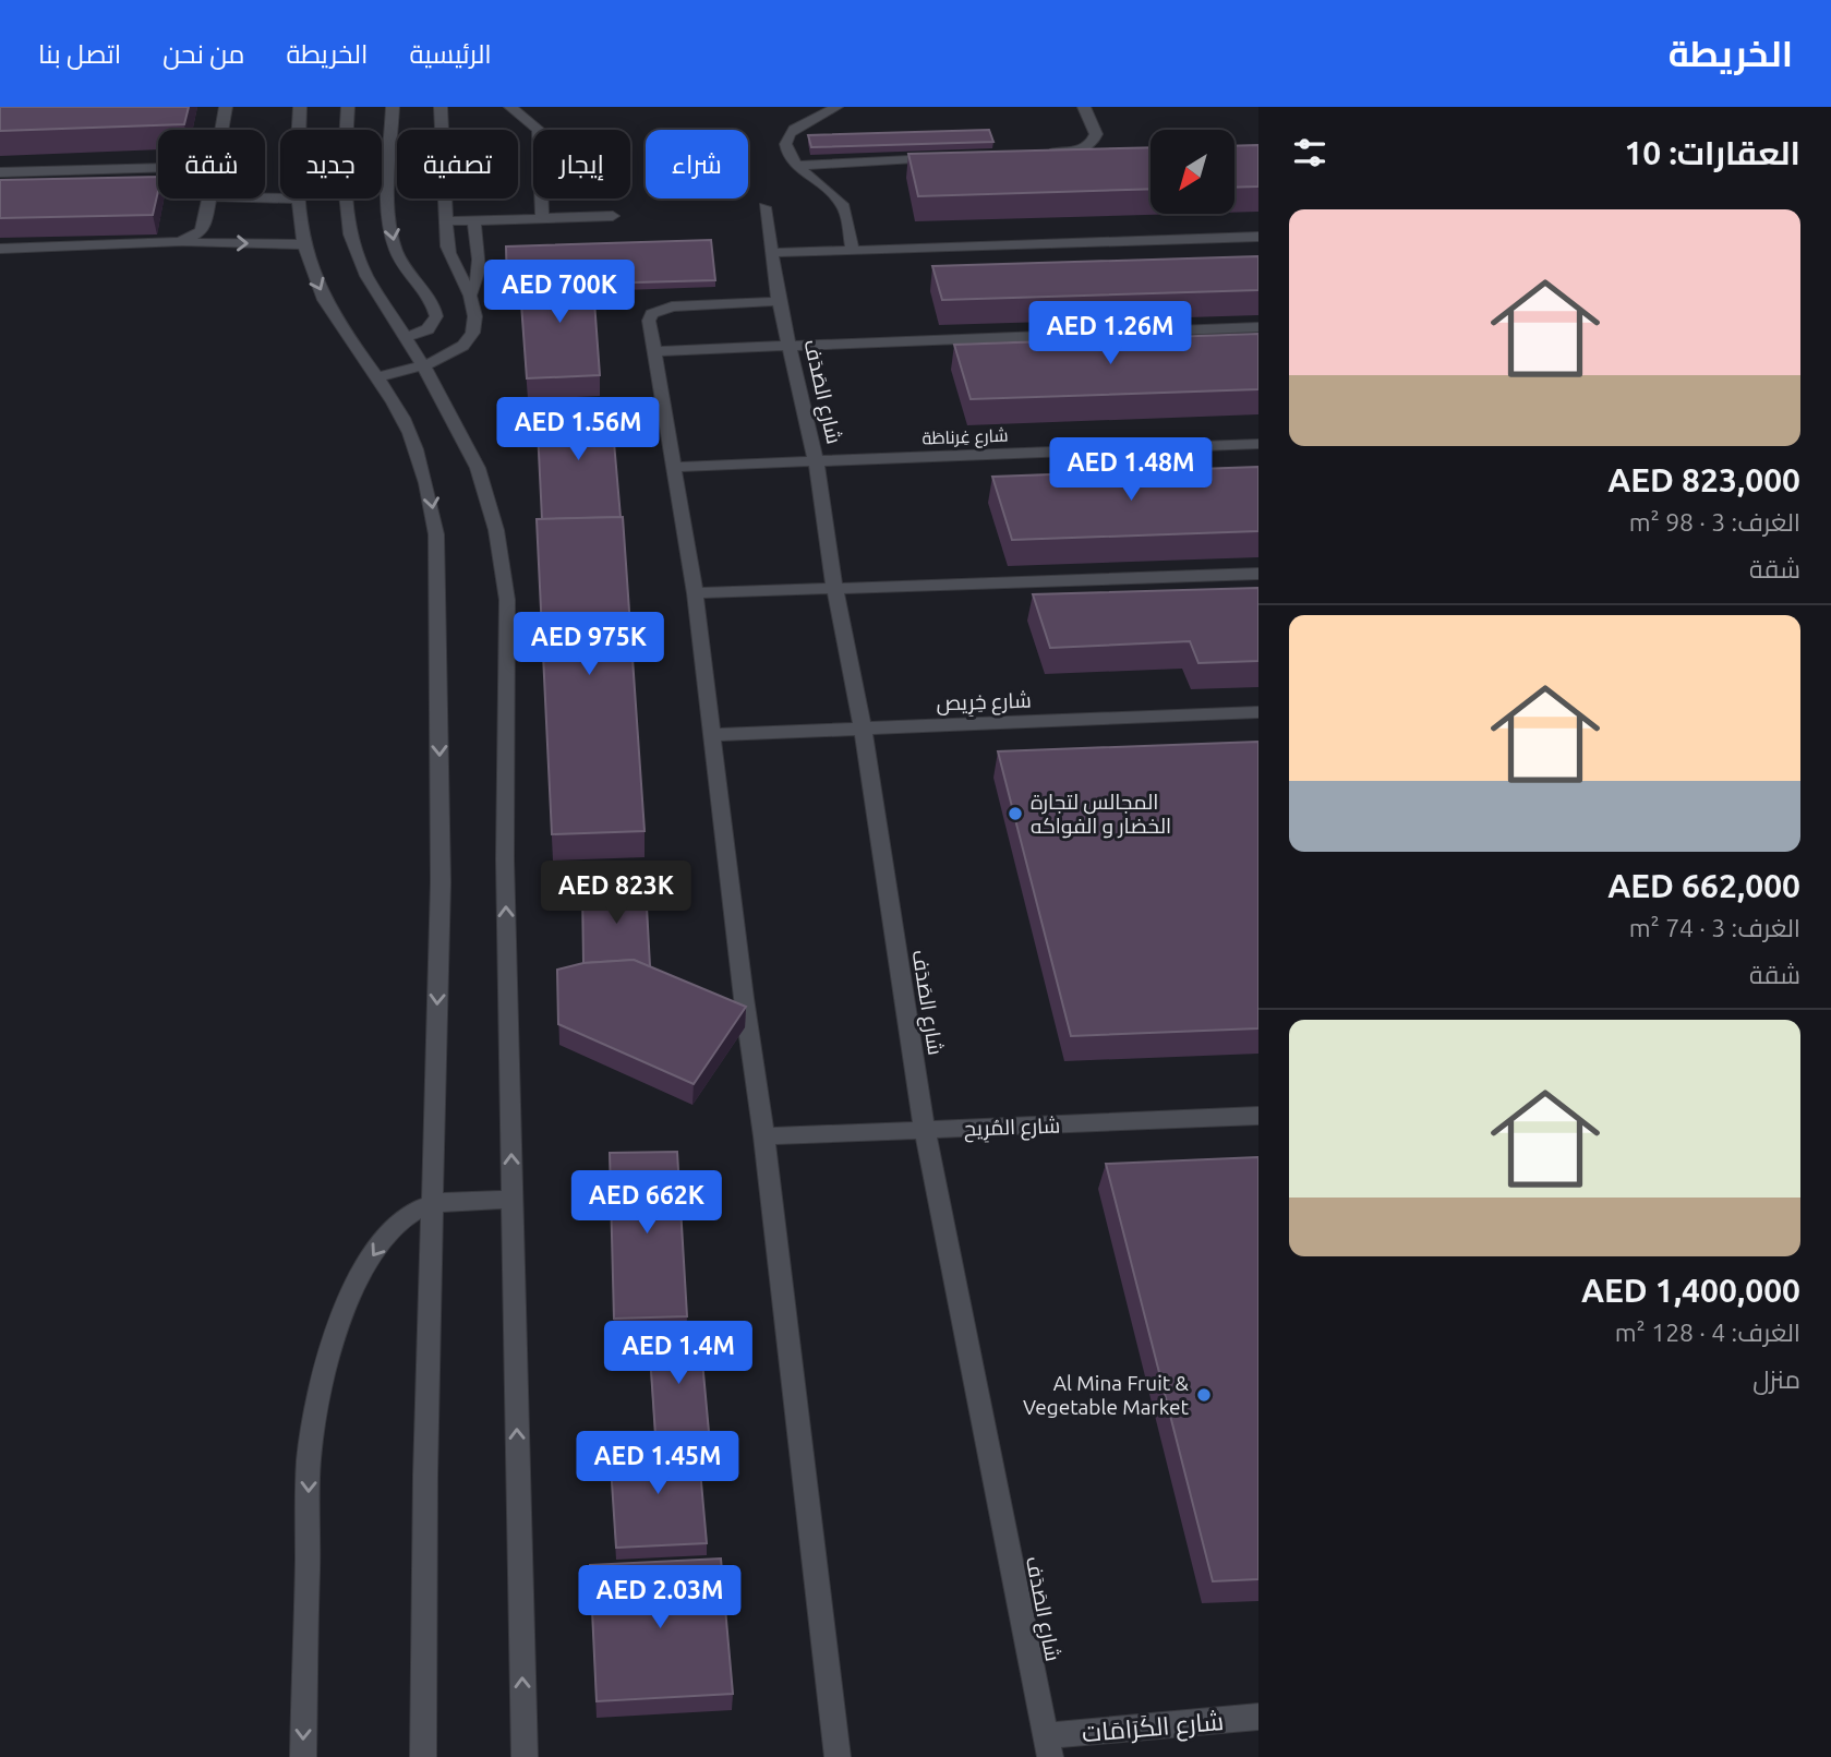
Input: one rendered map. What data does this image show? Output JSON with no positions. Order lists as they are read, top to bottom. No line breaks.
{"streets":{"lane":["شارع الصَدَف","شارع غِرناطَة","شارع خِرِيص","شارع المُرِيح","شارع الكَرَامَات"]},"crossings":[["شارع الصَدَف","شارع غِرناطَة"],["شارع الصَدَف","شارع خِرِيص"],["شارع الصَدَف","شارع المُرِيح"],["شارع الصَدَف","شارع الكَرَامَات"]],"places":["المجالس لتجارة الخضار و الفواكه","Al Mina Fruit & Vegetable Market"],"north":"bottom left","page":{"header":"الخريطة","nav":["الرئيسية","الخريطة","من نحن","اتصل بنا"],"heading":"العقارات: 10","chip":["شراء","إيجار","تصفية","جديد","شقة"],"list":[{"name":"AED 823,000","note":"الغرف: 3 · 98 m² · شقة"},{"name":"AED 662,000","note":"الغرف: 3 · 74 m² · شقة"},{"name":"AED 1,400,000","note":"الغرف: 4 · 128 m² · منزل"}],"price":["AED 700K","AED 1.26M","AED 1.56M","AED 1.48M","AED 975K","AED 823K","AED 662K","AED 1.4M","AED 1.45M","AED 2.03M"]}}
